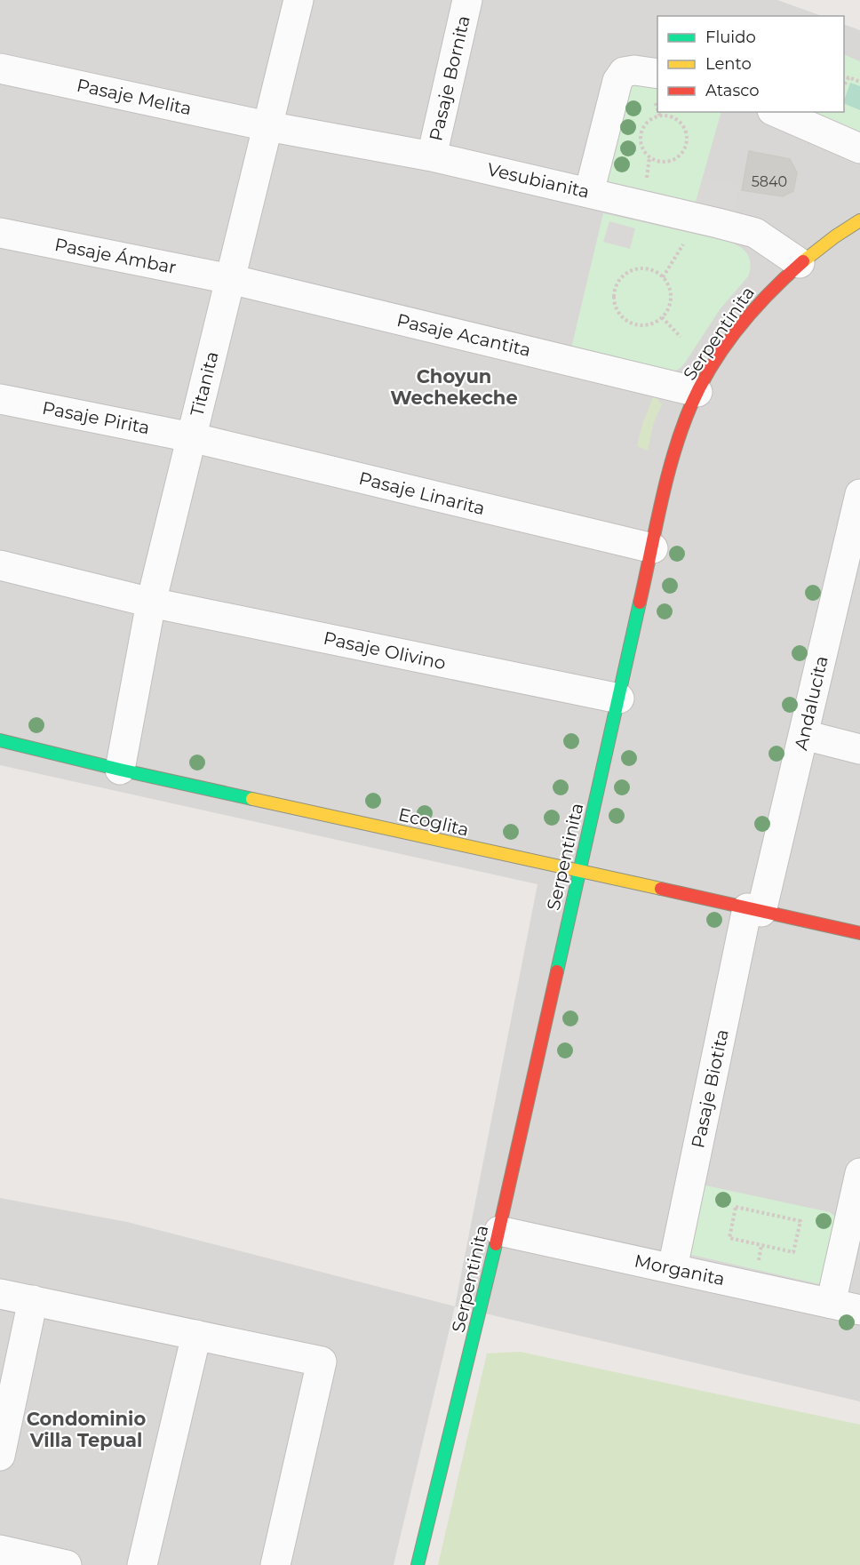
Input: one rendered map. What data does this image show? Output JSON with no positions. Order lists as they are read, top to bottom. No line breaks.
{"streets":{"street":["Pasaje Bornita","Pasaje Melita","Vesubianita","Pasaje Ámbar","Serpentinita","Pasaje Acantita","Titanita","Pasaje Pirita","Pasaje Linarita","Pasaje Olivino","Andalucita","Ecoglita","Pasaje Biotita","Morganita"]},"crossings":[["Pasaje Bornita","Vesubianita"],["Pasaje Melita","Vesubianita"],["Pasaje Melita","Titanita"],["Vesubianita","Serpentinita"],["Vesubianita","Titanita"],["Pasaje Ámbar","Pasaje Acantita"],["Pasaje Ámbar","Titanita"],["Serpentinita","Pasaje Acantita"],["Serpentinita","Pasaje Linarita"],["Serpentinita","Pasaje Olivino"],["Serpentinita","Ecoglita"],["Serpentinita","Morganita"],["Pasaje Acantita","Titanita"],["Titanita","Pasaje Pirita"],["Titanita","Pasaje Linarita"],["Titanita","Pasaje Olivino"],["Titanita","Ecoglita"],["Pasaje Pirita","Pasaje Linarita"],["Andalucita","Ecoglita"],["Andalucita","Pasaje Biotita"],["Ecoglita","Pasaje Biotita"],["Pasaje Biotita","Morganita"]],"districts":["Choyun Wechekeche","Condominio Villa Tepual"],"house_numbers":["5840"],"legend":["Fluido","Lento","Atasco"]}
